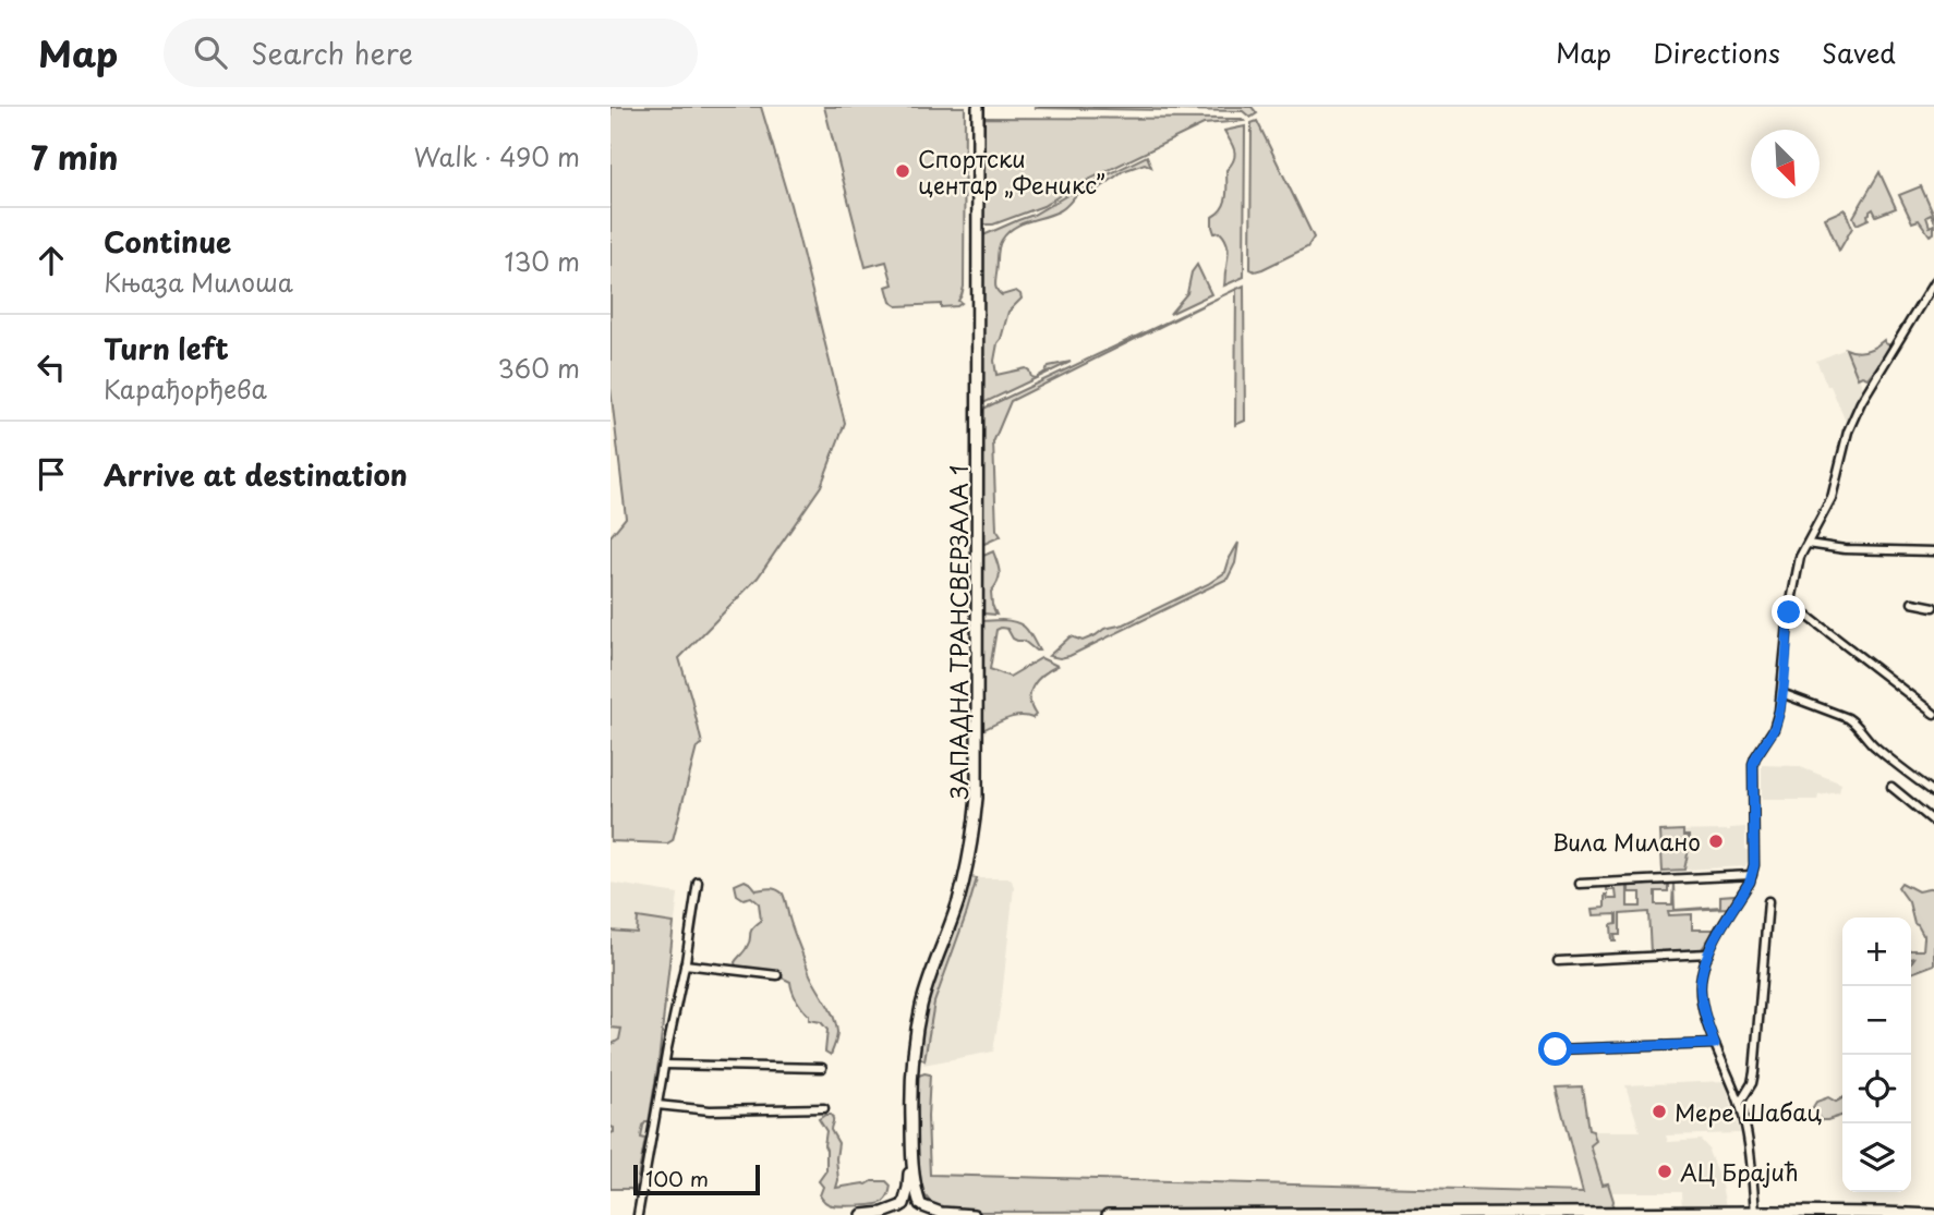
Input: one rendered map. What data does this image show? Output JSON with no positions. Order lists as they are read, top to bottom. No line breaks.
{"streets":{"main road":["ЗАПАДНА ТРАНСВЕРЗАЛА 1"]},"places":["Спортски центар „Феникс”","Вила Милано","Мере Шабац","АЦ Брајић"],"scale_bar":"100 m","north":"bottom right","page":{"header":"Map","search":"Search here","nav":["Map","Directions","Saved"],"heading":["7 min","Walk · 490 m"],"list":[["Continue","Књаза Милоша","130 m"],["Turn left","Карађорђева","360 m"],"Arrive at destination"],"map_buttons":["+","−"],"scale":"100 m"}}
